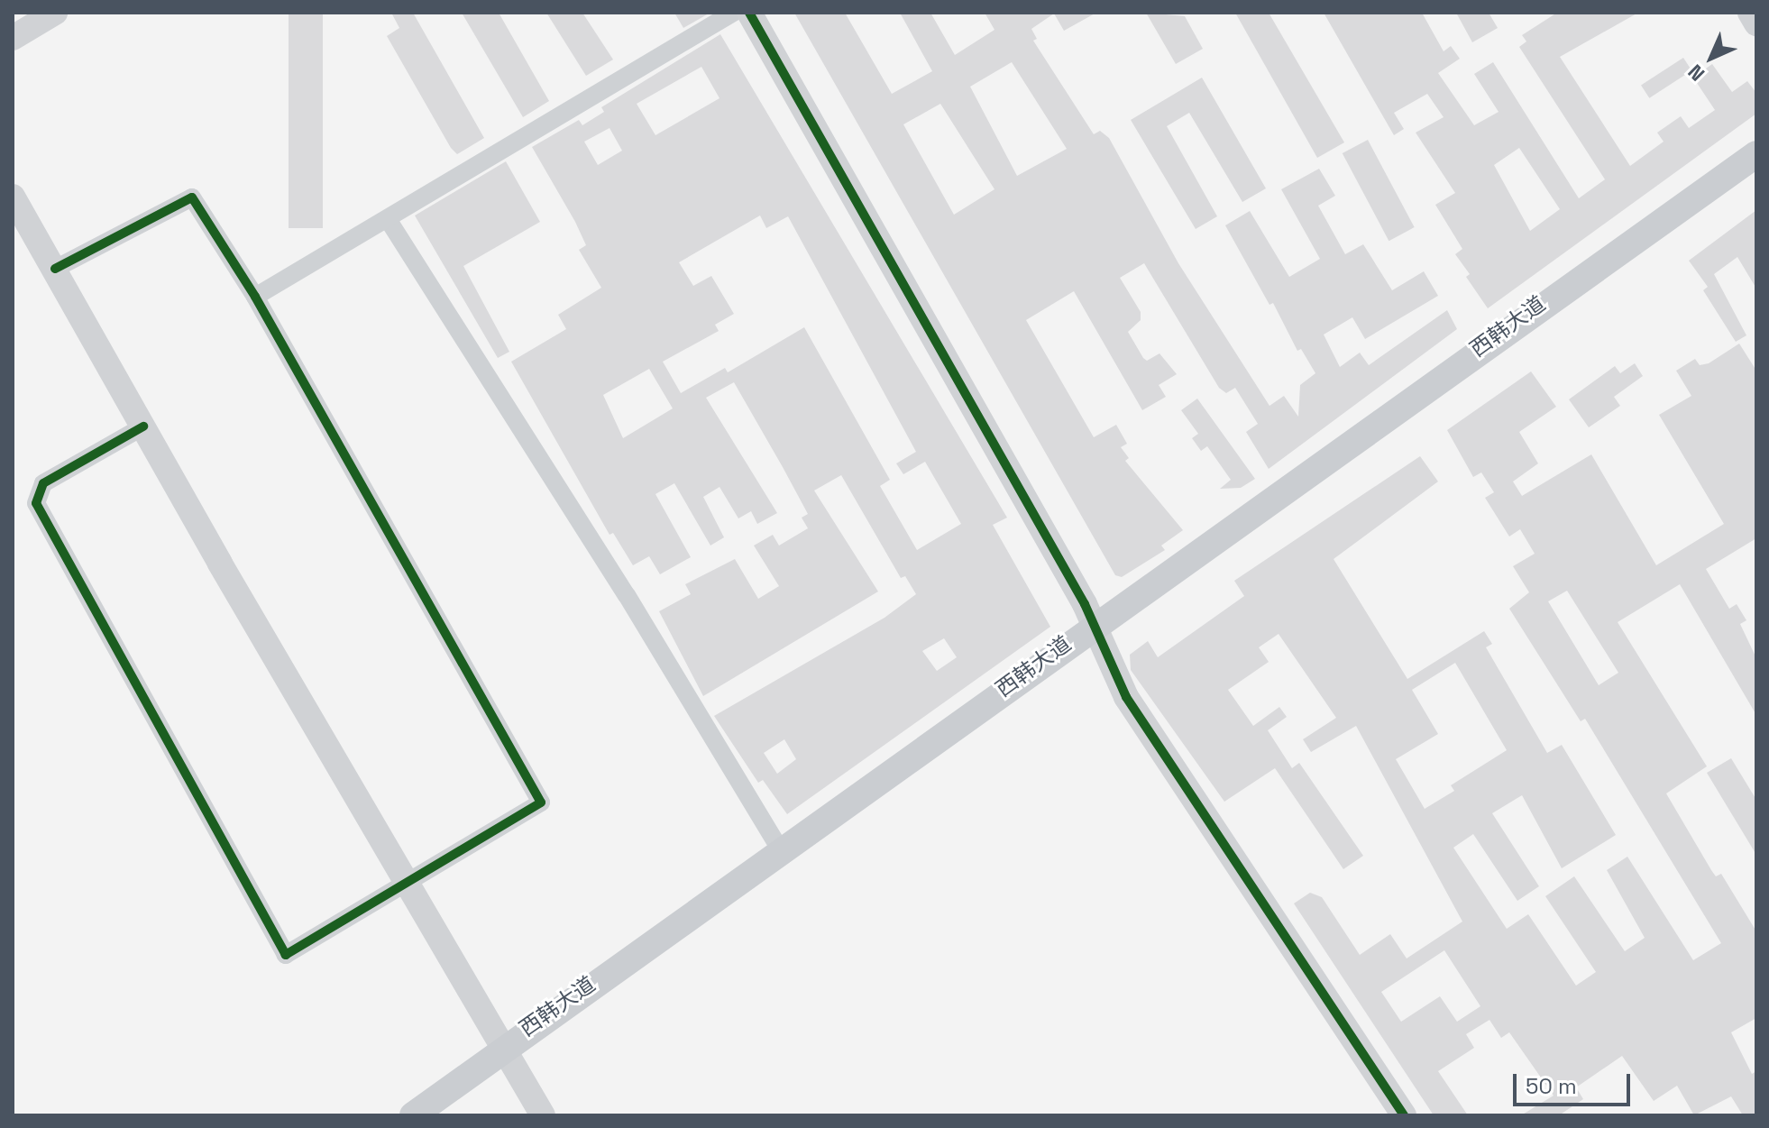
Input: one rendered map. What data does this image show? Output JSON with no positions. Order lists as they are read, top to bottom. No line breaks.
{"streets":{"main road":["西韩大道"]},"scale_bar":"50 m","north":"bottom left"}
